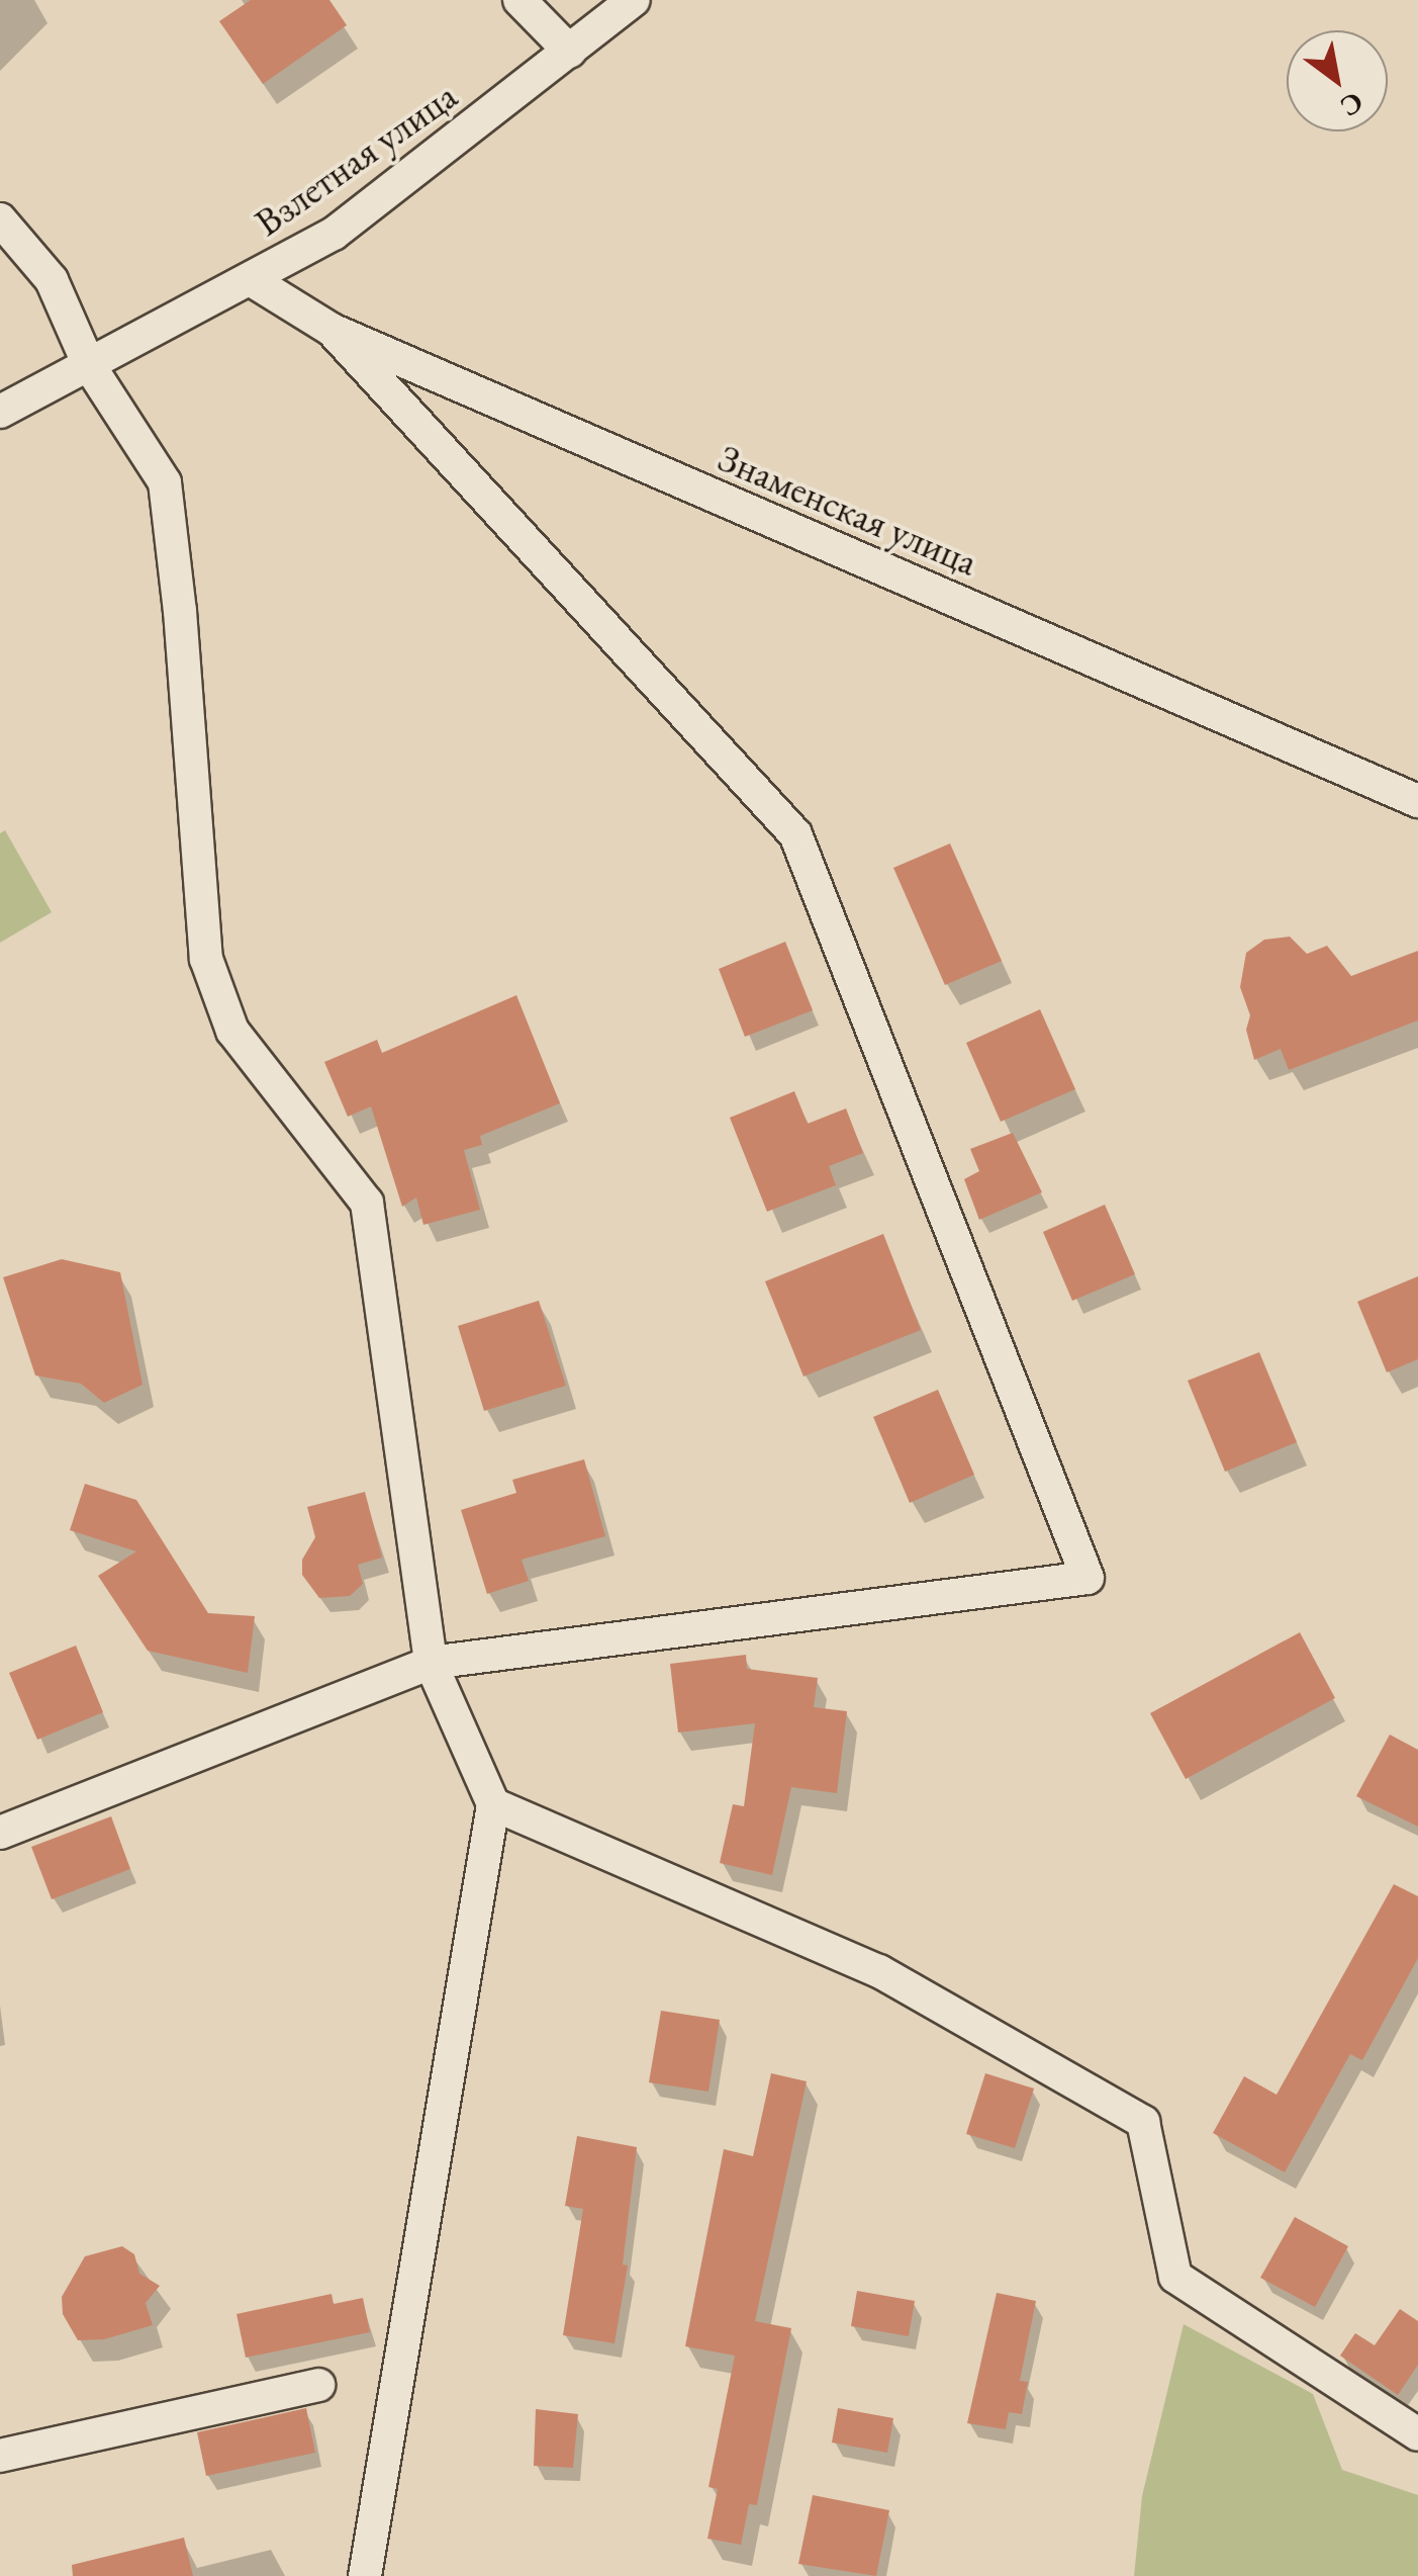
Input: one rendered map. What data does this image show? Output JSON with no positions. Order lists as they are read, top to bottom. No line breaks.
{"streets":{"street":["Взлетная улица","Знаменская улица"]},"crossings":[["Взлетная улица","Знаменская улица"]],"north":"bottom right"}
